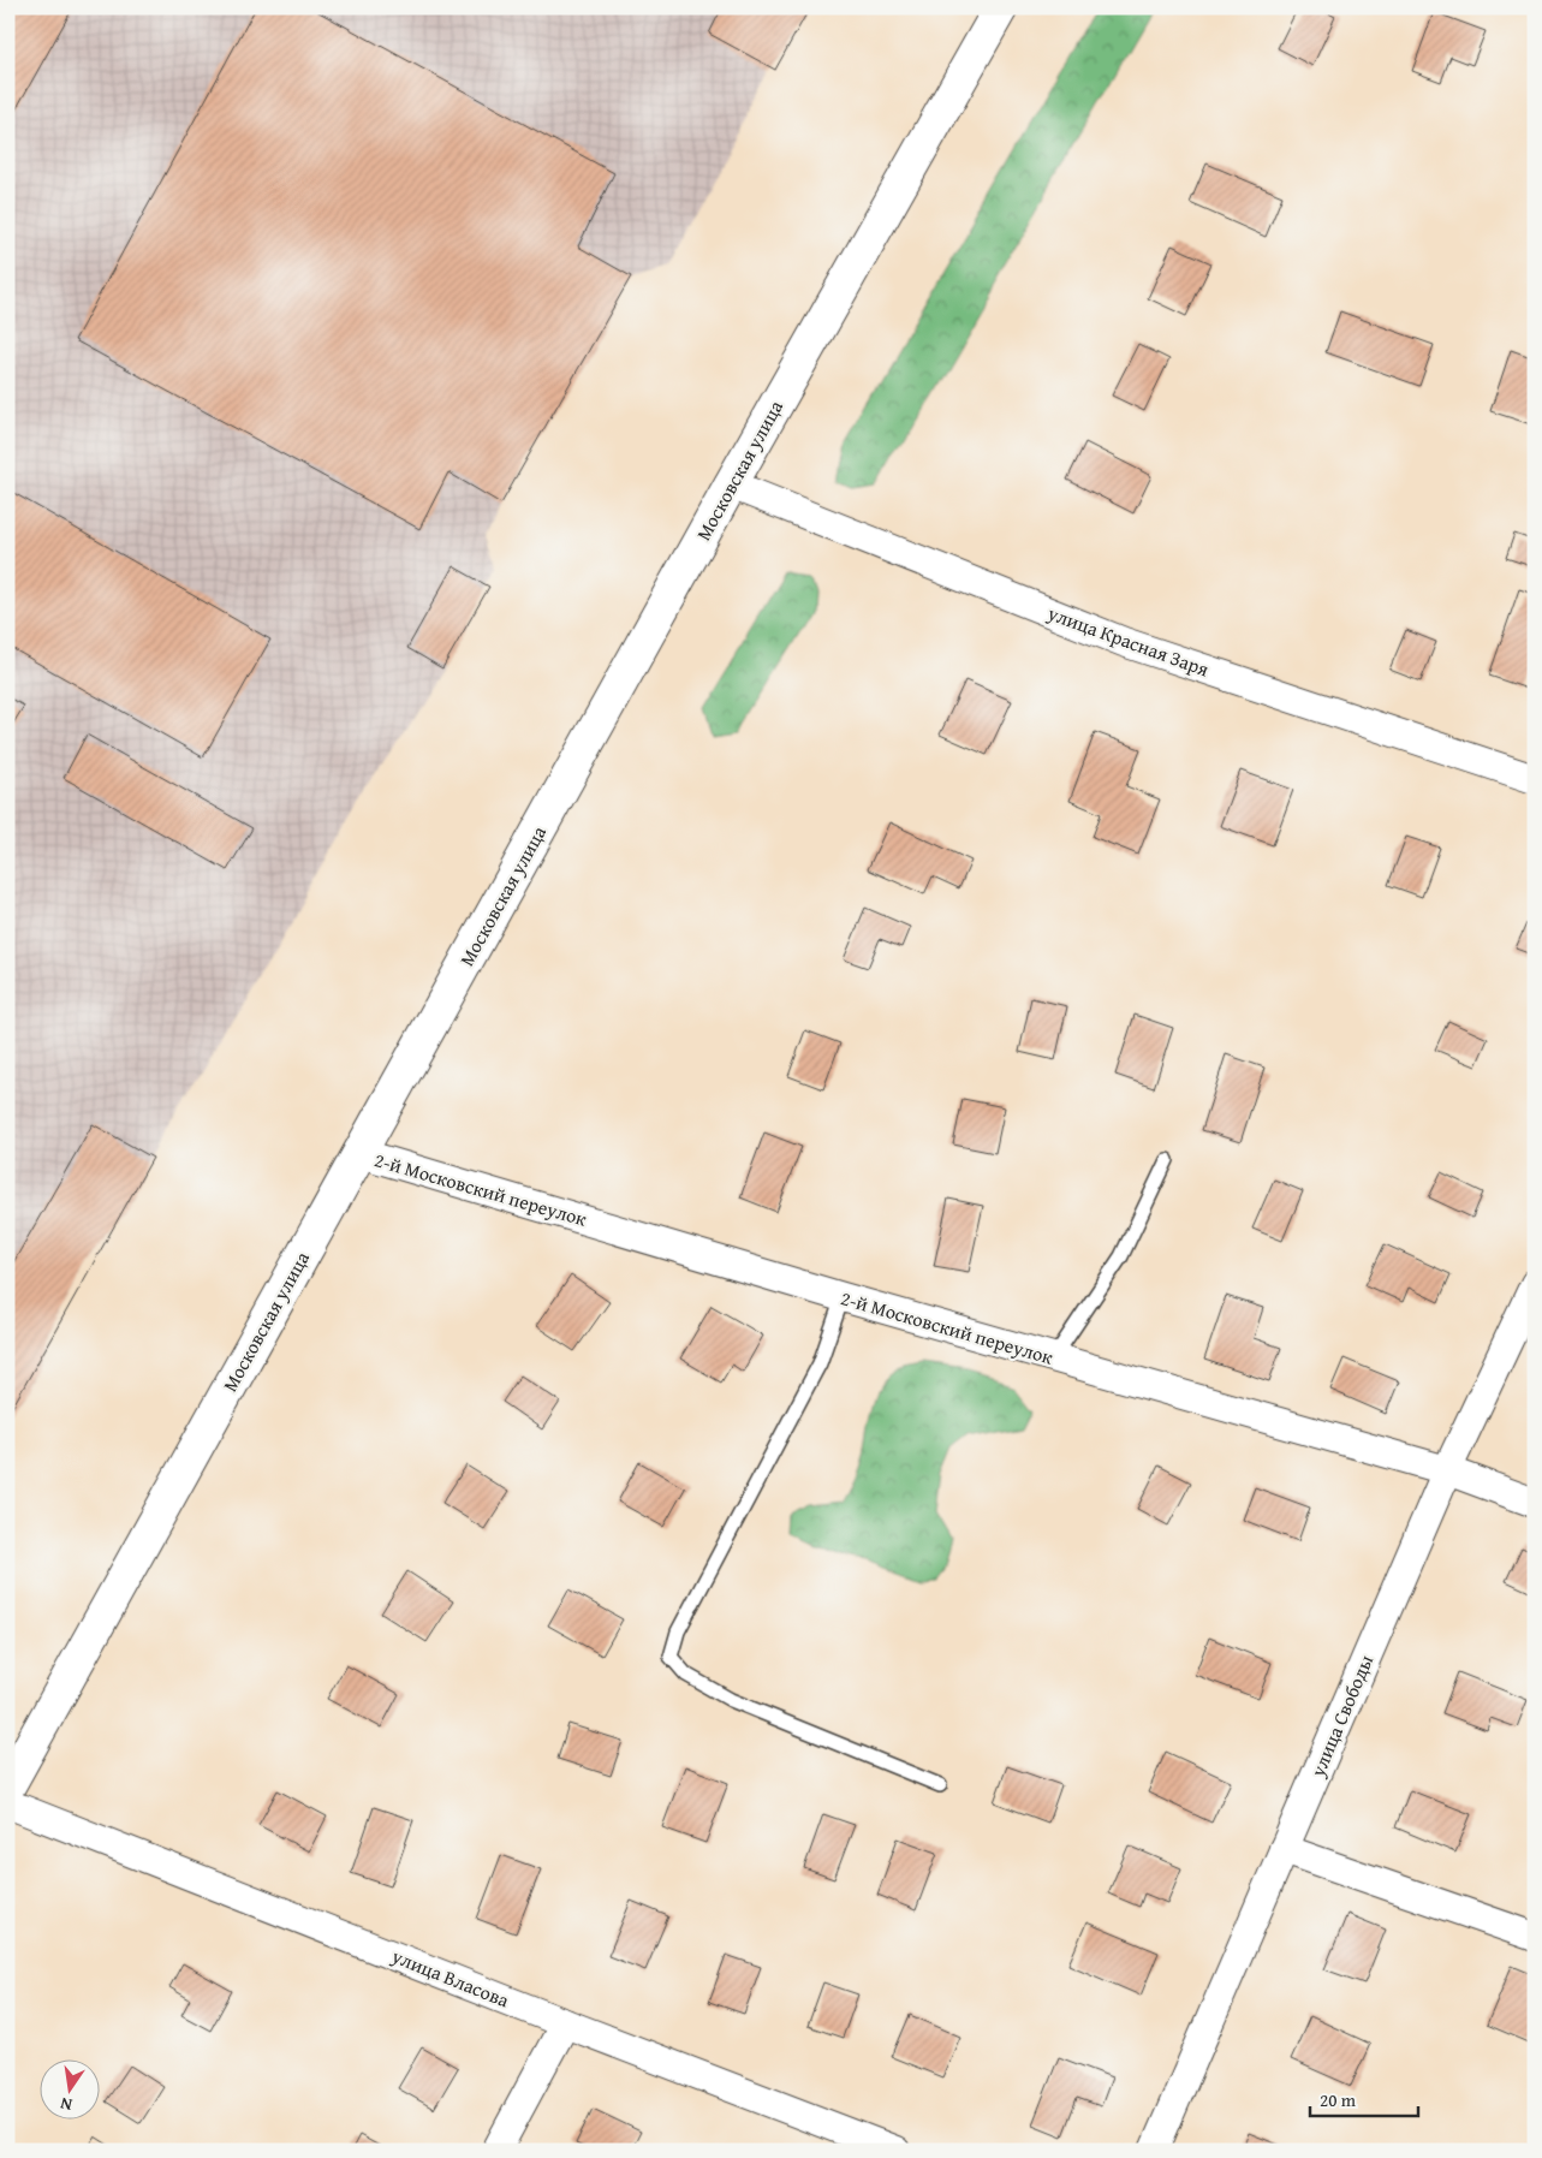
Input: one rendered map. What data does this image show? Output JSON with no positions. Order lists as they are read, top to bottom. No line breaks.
{"streets":{"main road":["Московская улица"],"street":["улица Красная Заря","2-й Московский переулок","улица Свободы","улица Власова"]},"crossings":[["Московская улица","улица Красная Заря"],["Московская улица","2-й Московский переулок"],["2-й Московский переулок","улица Свободы"]],"scale_bar":"20 m","north":"bottom"}
